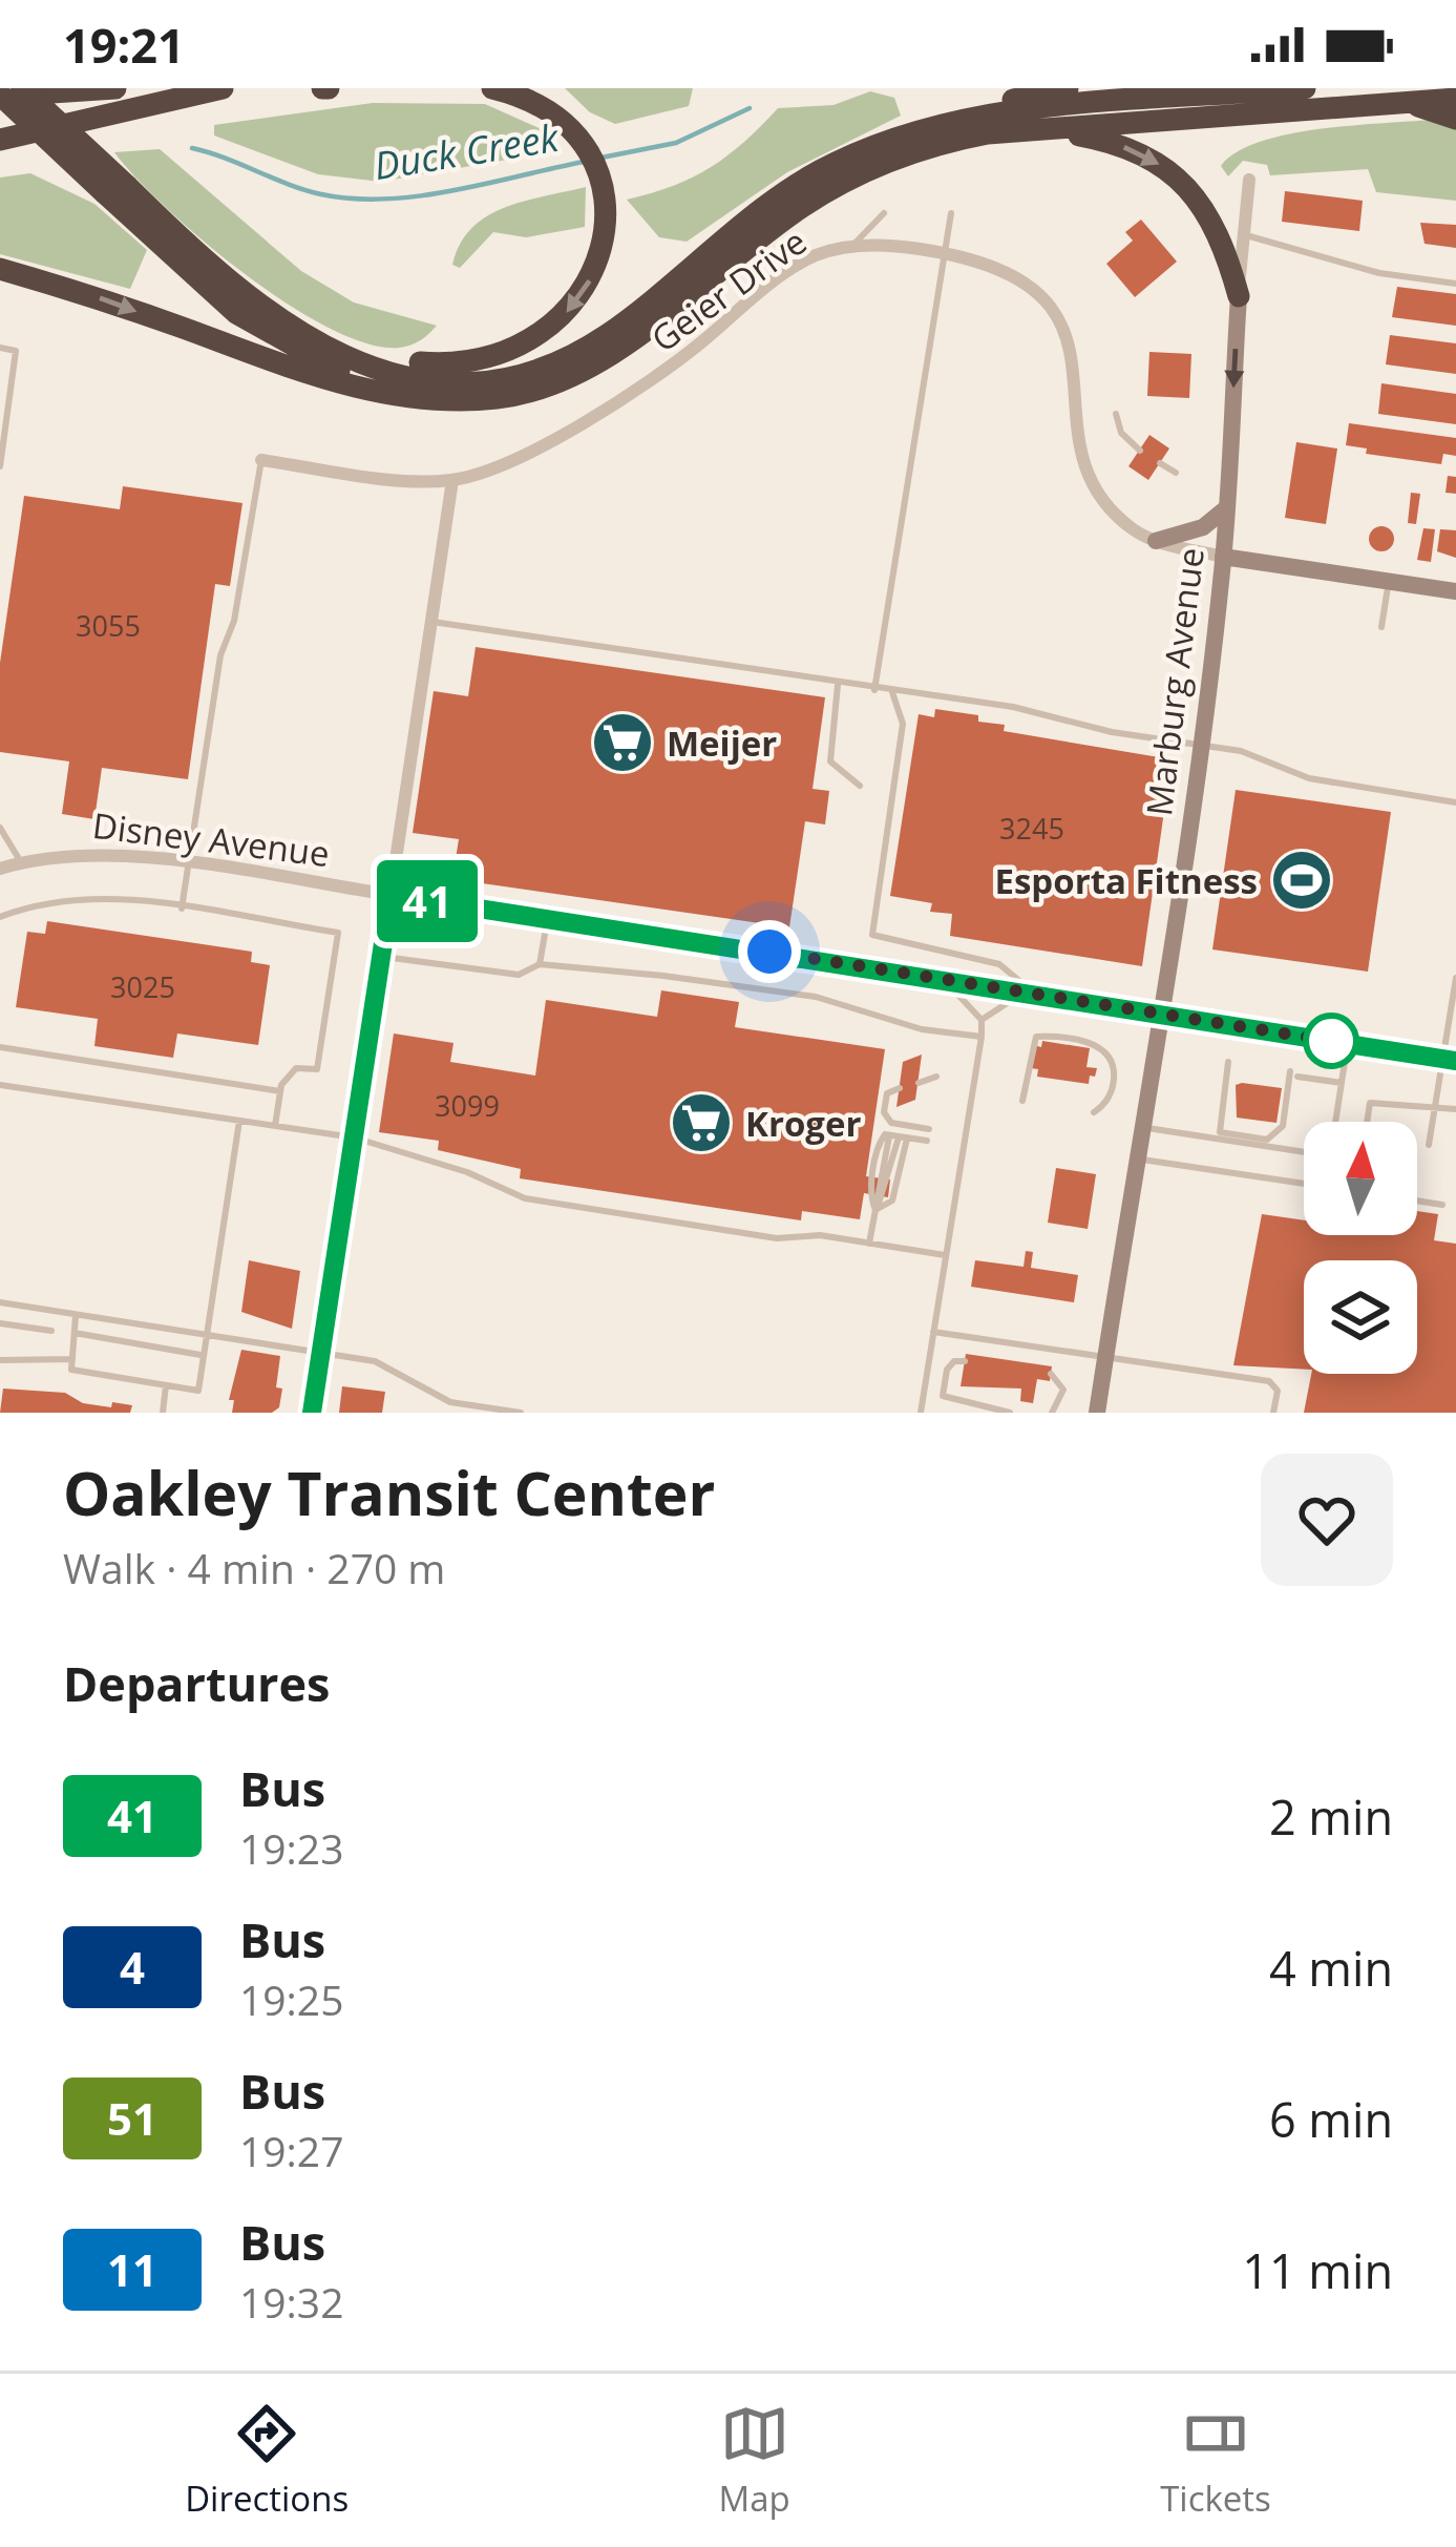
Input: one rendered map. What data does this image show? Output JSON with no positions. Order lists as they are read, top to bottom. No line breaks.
{"streets":{"street":["Geier Drive","Marburg Avenue","Disney Avenue"]},"crossings":[["Geier Drive","Marburg Avenue"],["Marburg Avenue","Disney Avenue"]],"water":["Duck Creek"],"places":{"supermarket":["Meijer","Kroger"],"sports":["Esporta Fitness"]},"lines":["bus line 41"],"house_numbers":["3055","3245","3025","3099"],"north":"top","page":{"status":"19:21","on_map":"41","heading":[["Oakley Transit Center","Walk · 4 min · 270 m"],"Departures"],"list":[{"mark":"41","name":"Bus","note":"19:23","value":"2 min"},{"mark":"4","name":"Bus","note":"19:25","value":"4 min"},{"mark":"51","name":"Bus","note":"19:27","value":"6 min"},{"mark":"11","name":"Bus","note":"19:32","value":"11 min"}],"tabs":["Directions","Map","Tickets"]}}
